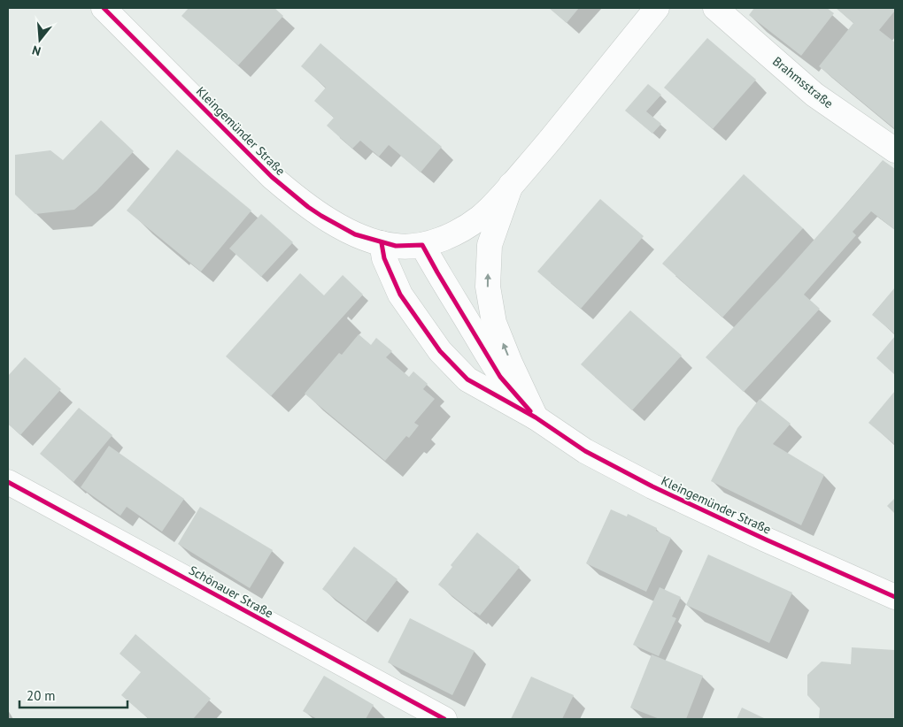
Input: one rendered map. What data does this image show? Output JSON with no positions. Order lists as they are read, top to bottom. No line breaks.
{"streets":{"street":["Brahmsstraße","Kleingemünder Straße","Schönauer Straße"]},"scale_bar":"20 m","north":"bottom"}
